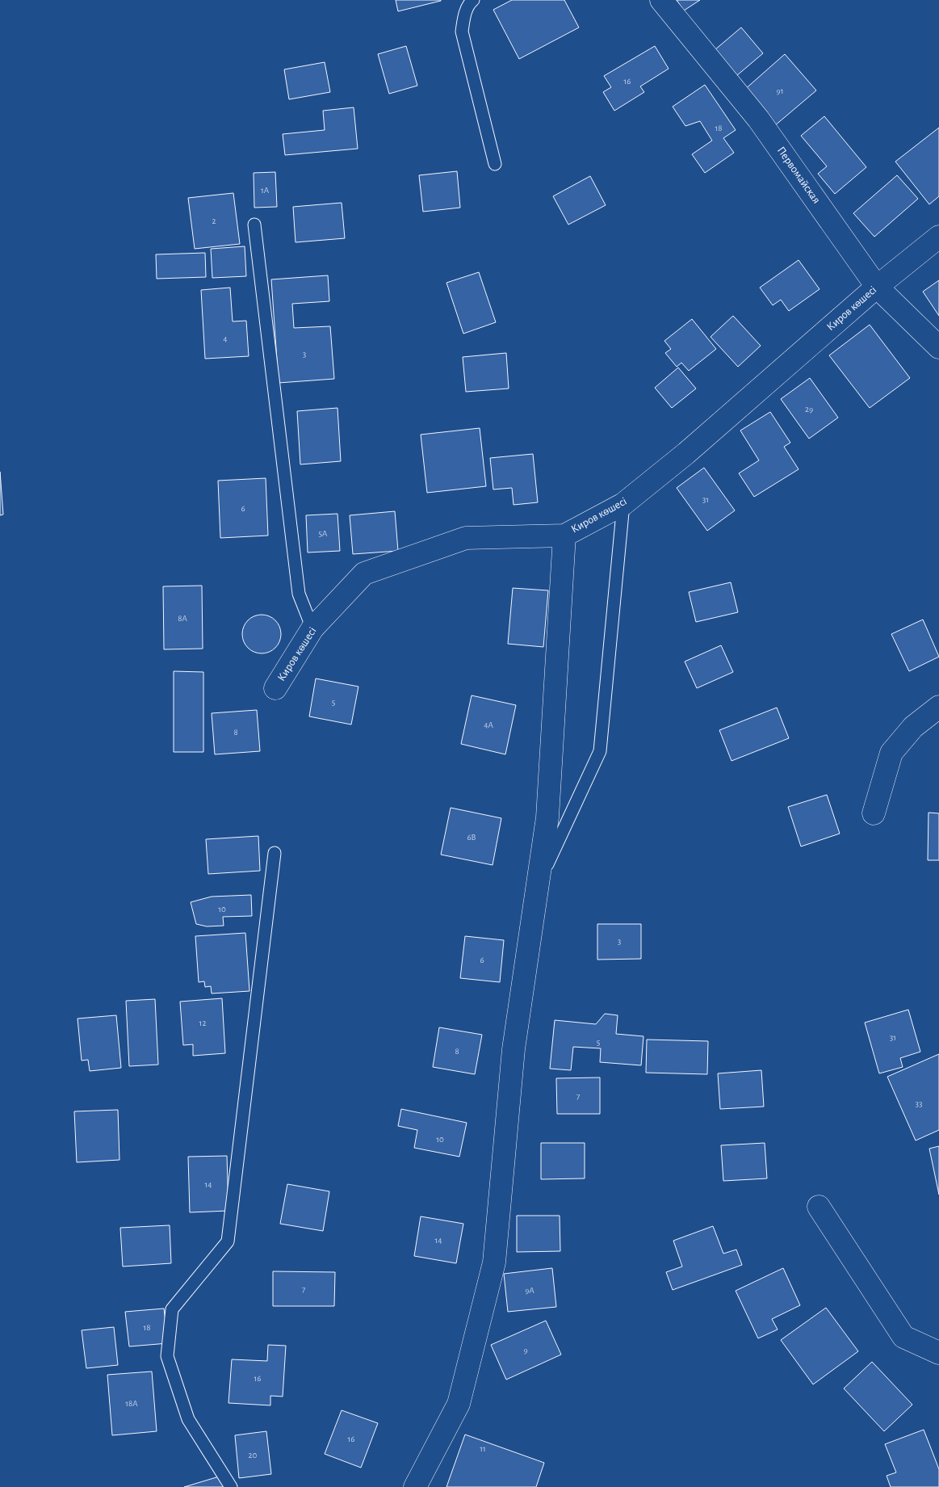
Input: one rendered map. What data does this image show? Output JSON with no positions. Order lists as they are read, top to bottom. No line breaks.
{"streets":{"street":["Первомайская","Киров көшесі"]},"crossings":[["Первомайская","Киров көшесі"]],"house_numbers":["16","91","18","1A","2","4","3","29","31","6","5A","8A","5","4A","8","6B","10","3","6","12","31","5","8","7","33","10","14","14","7","9А","18","9","16","18A","16","11","20"]}
